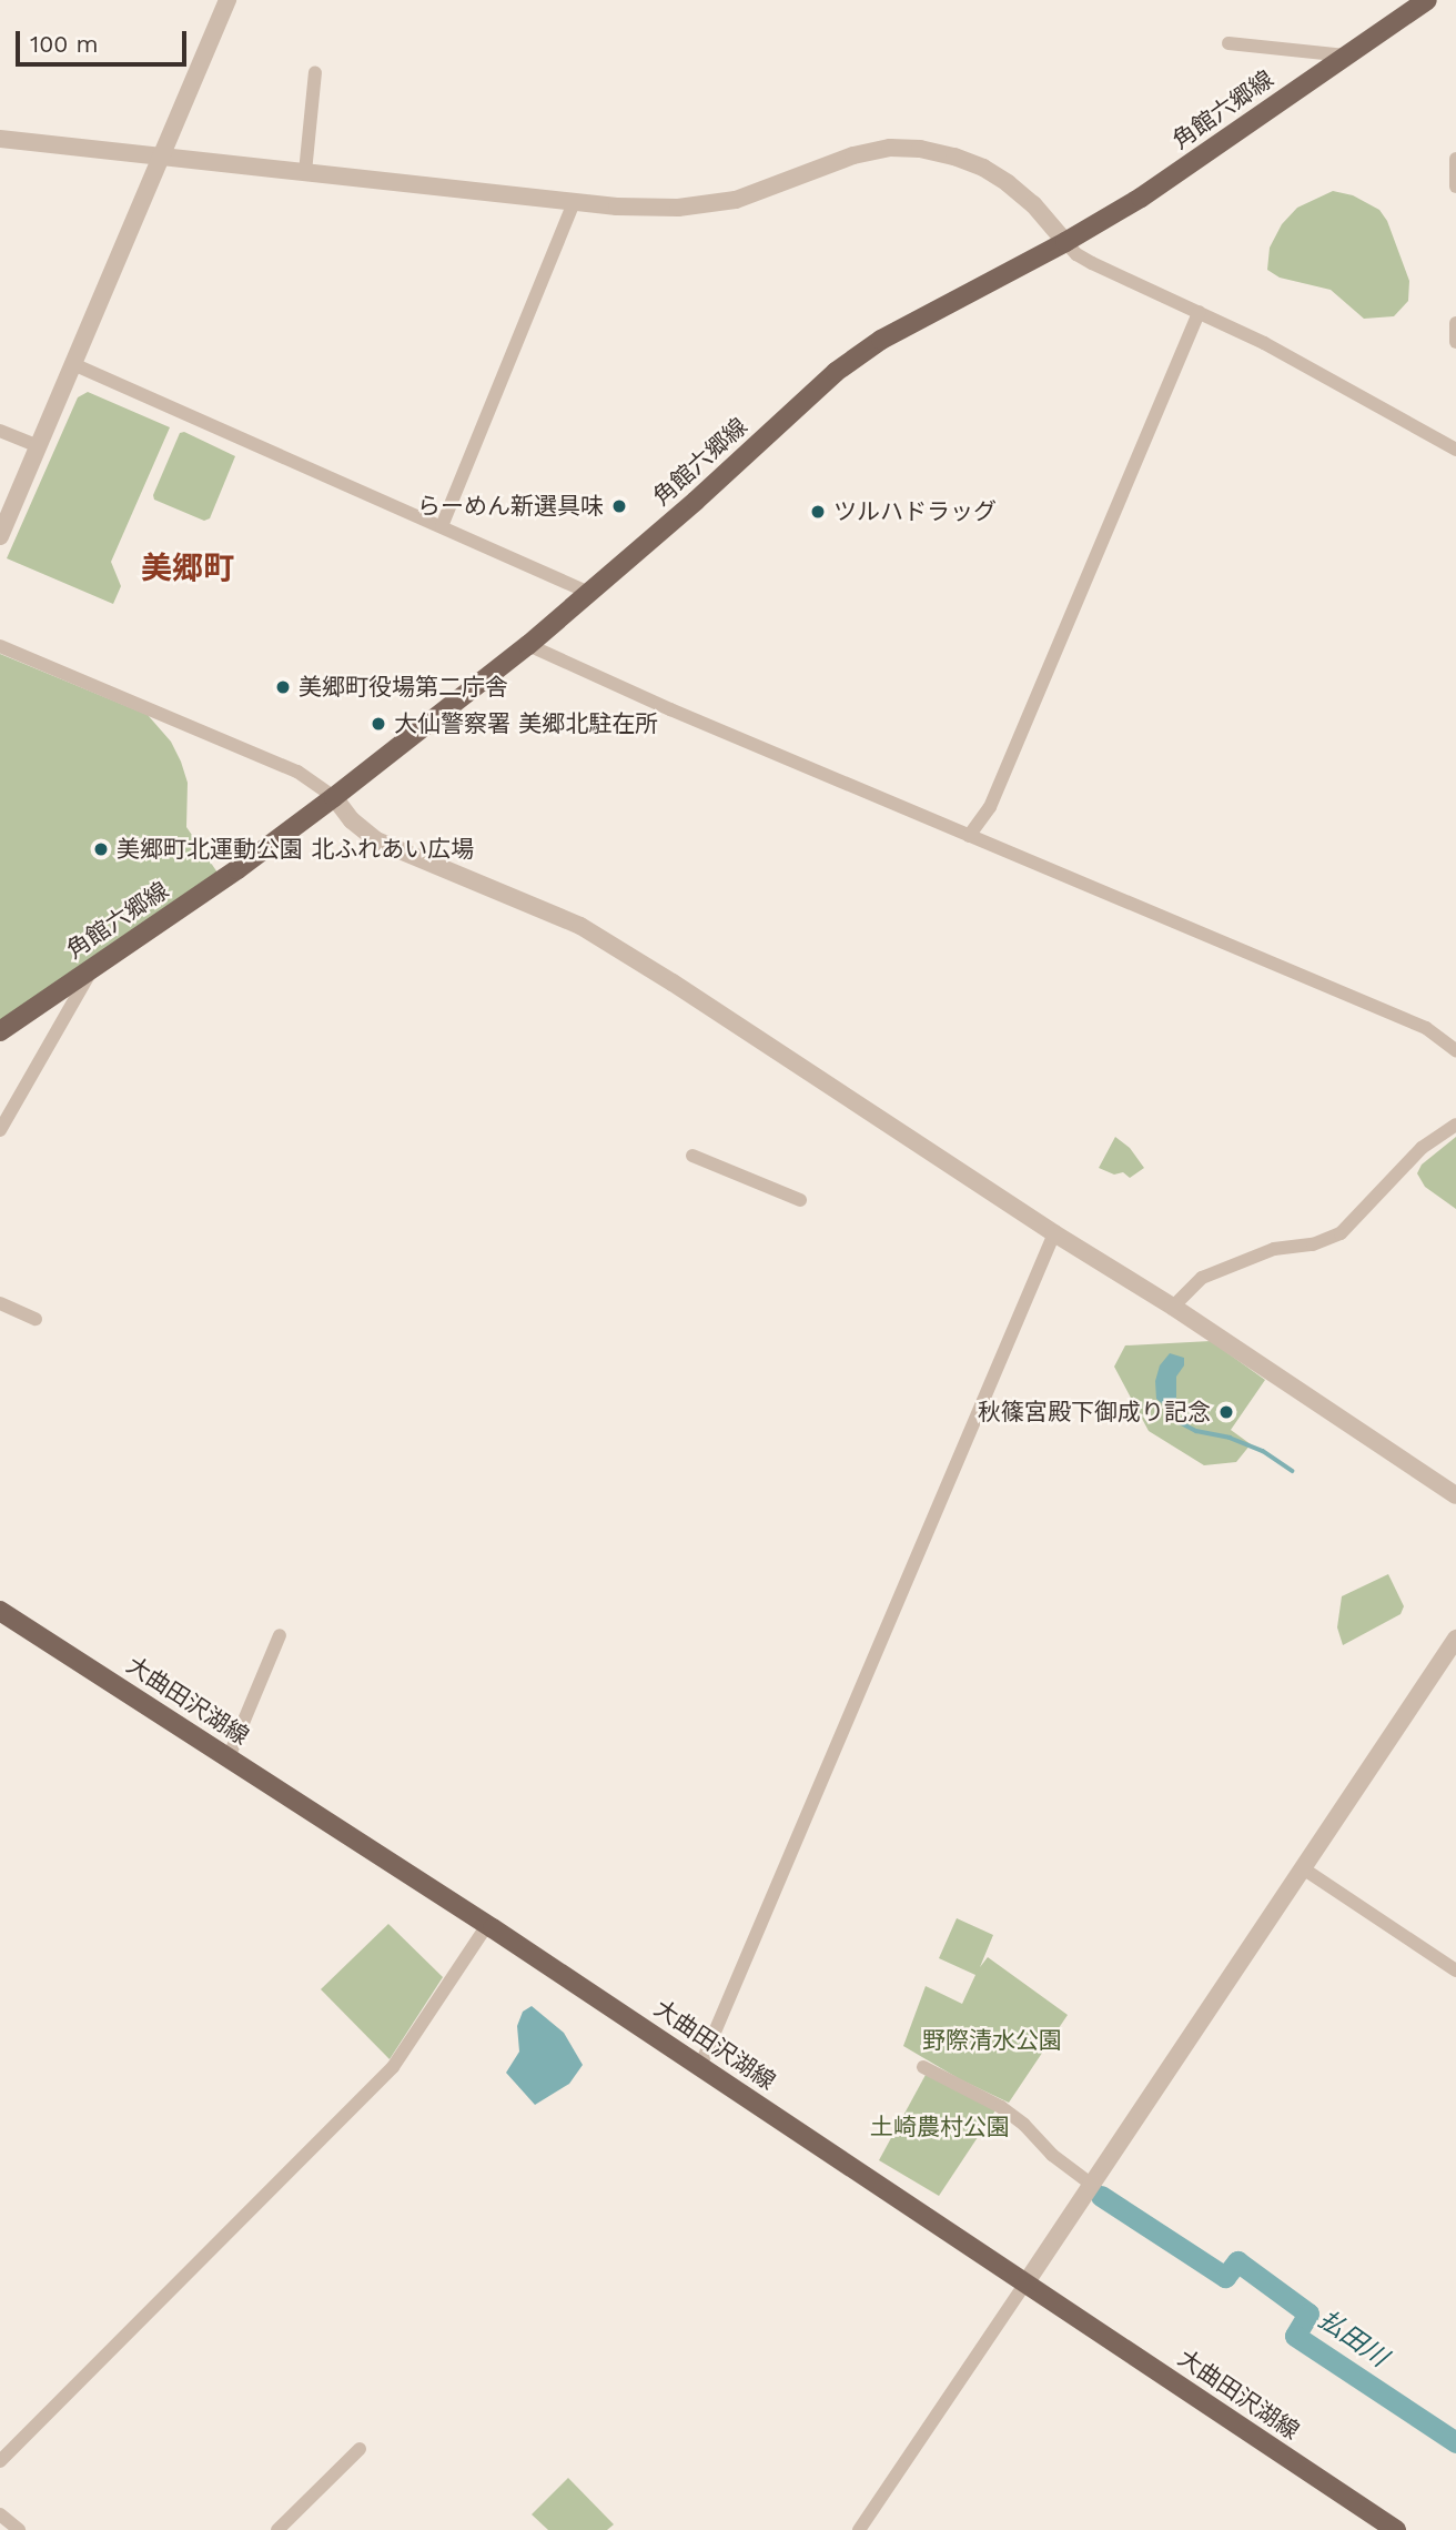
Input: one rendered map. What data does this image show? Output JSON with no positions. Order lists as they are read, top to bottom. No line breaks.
{"streets":{"main road":["角館六郷線","大曲田沢湖線"]},"districts":["美郷町"],"water":["払田川"],"parks":["野際清水公園","土崎農村公園"],"places":["らーめん新選具味","ツルハドラッグ","美郷町役場第二庁舎","大仙警察署 美郷北駐在所","美郷町北運動公園 北ふれあい広場","秋篠宮殿下御成り記念"],"scale_bar":"100 m"}
